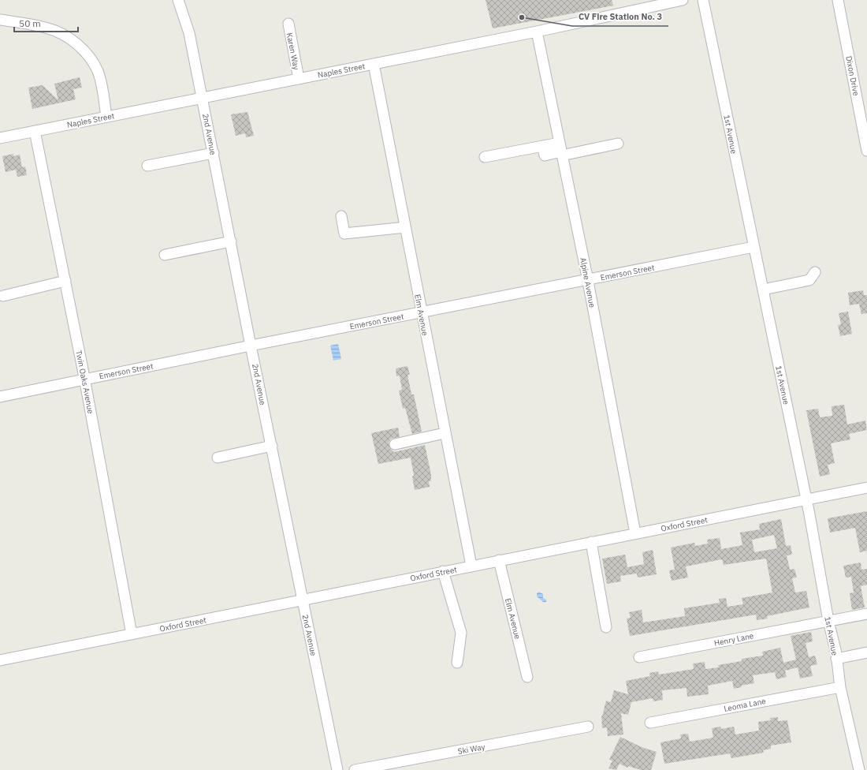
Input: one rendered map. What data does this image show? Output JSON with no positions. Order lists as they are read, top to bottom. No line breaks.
{"streets":{"street":["Karen Way","Naples Street","Dixon Drive","2nd Avenue","1st Avenue","Emerson Street","Alpine Avenue","Elm Avenue","Twin Oaks Avenue","Oxford Street","Henry Lane","Leoma Lane","Ski Way"]},"crossings":[["Karen Way","Naples Street"],["Naples Street","2nd Avenue"],["Naples Street","Alpine Avenue"],["Naples Street","Elm Avenue"],["Naples Street","Twin Oaks Avenue"],["2nd Avenue","Emerson Street"],["2nd Avenue","Oxford Street"],["1st Avenue","Emerson Street"],["1st Avenue","Oxford Street"],["1st Avenue","Henry Lane"],["1st Avenue","Leoma Lane"],["Emerson Street","Alpine Avenue"],["Emerson Street","Elm Avenue"],["Emerson Street","Twin Oaks Avenue"],["Alpine Avenue","Oxford Street"],["Elm Avenue","Oxford Street"],["Twin Oaks Avenue","Oxford Street"]],"places":["CV Fire Station No. 3"],"scale_bar":"50 m"}
